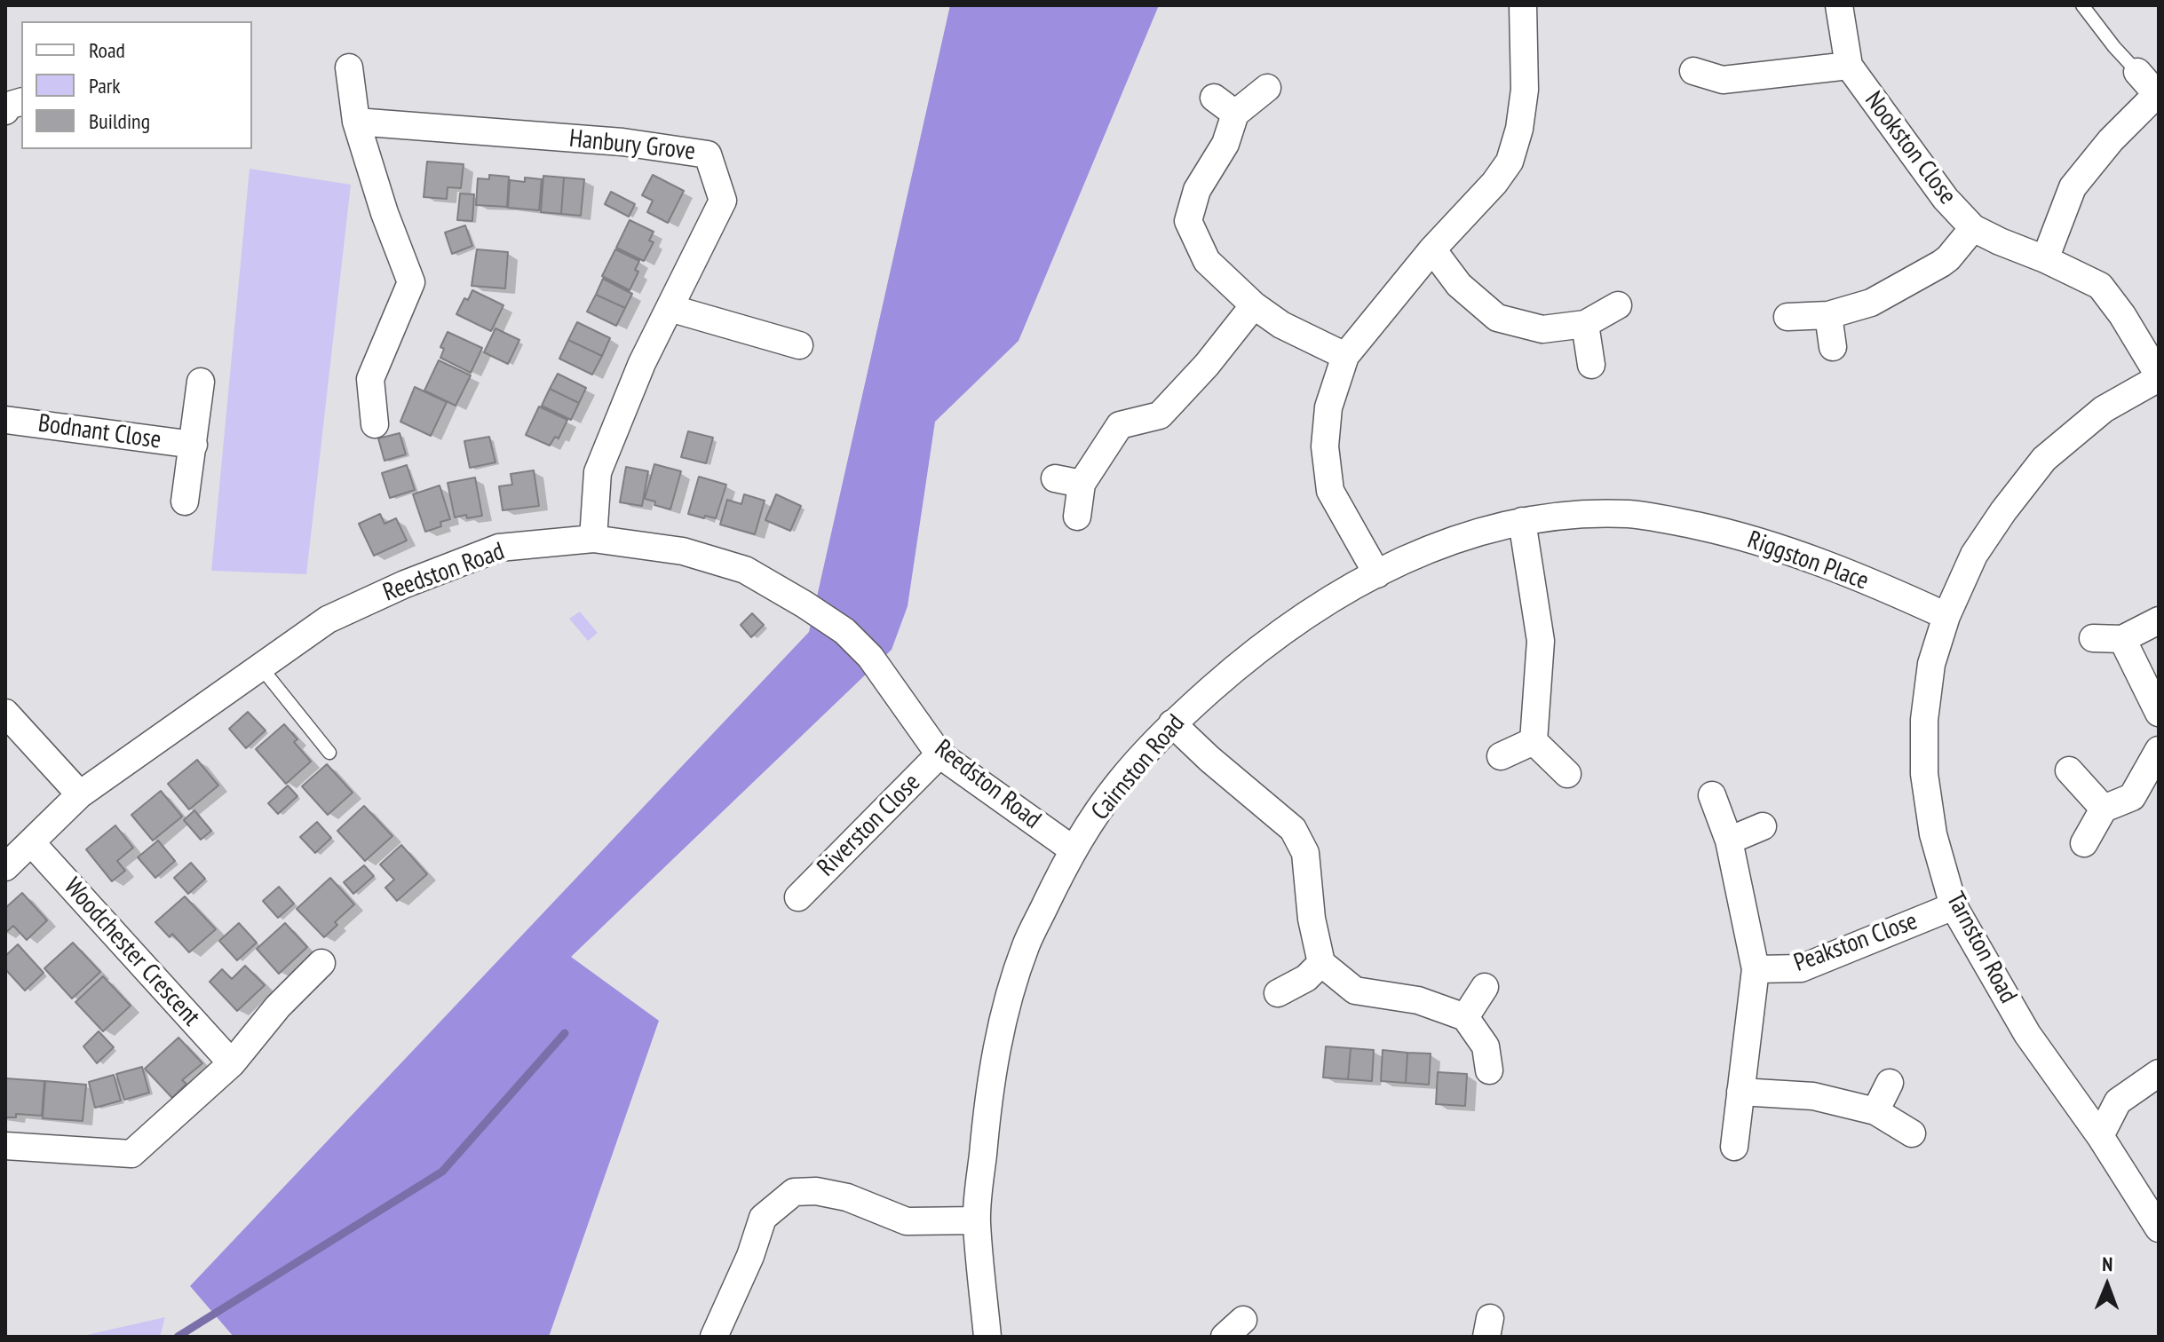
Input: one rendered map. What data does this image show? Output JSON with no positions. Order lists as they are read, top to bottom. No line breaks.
{"streets":{"street":["Hanbury Grove","Nookston Close","Bodnant Close","Riggston Place","Reedston Road","Cairnston Road","Riverston Close","Peakston Close","Tarnston Road","Woodchester Crescent"]},"crossings":[["Hanbury Grove","Reedston Road"],["Nookston Close","Tarnston Road"],["Riggston Place","Cairnston Road"],["Riggston Place","Tarnston Road"],["Reedston Road","Cairnston Road"],["Reedston Road","Riverston Close"],["Reedston Road","Woodchester Crescent"],["Peakston Close","Tarnston Road"]],"legend":["Road","Park","Building"],"north":"top"}
